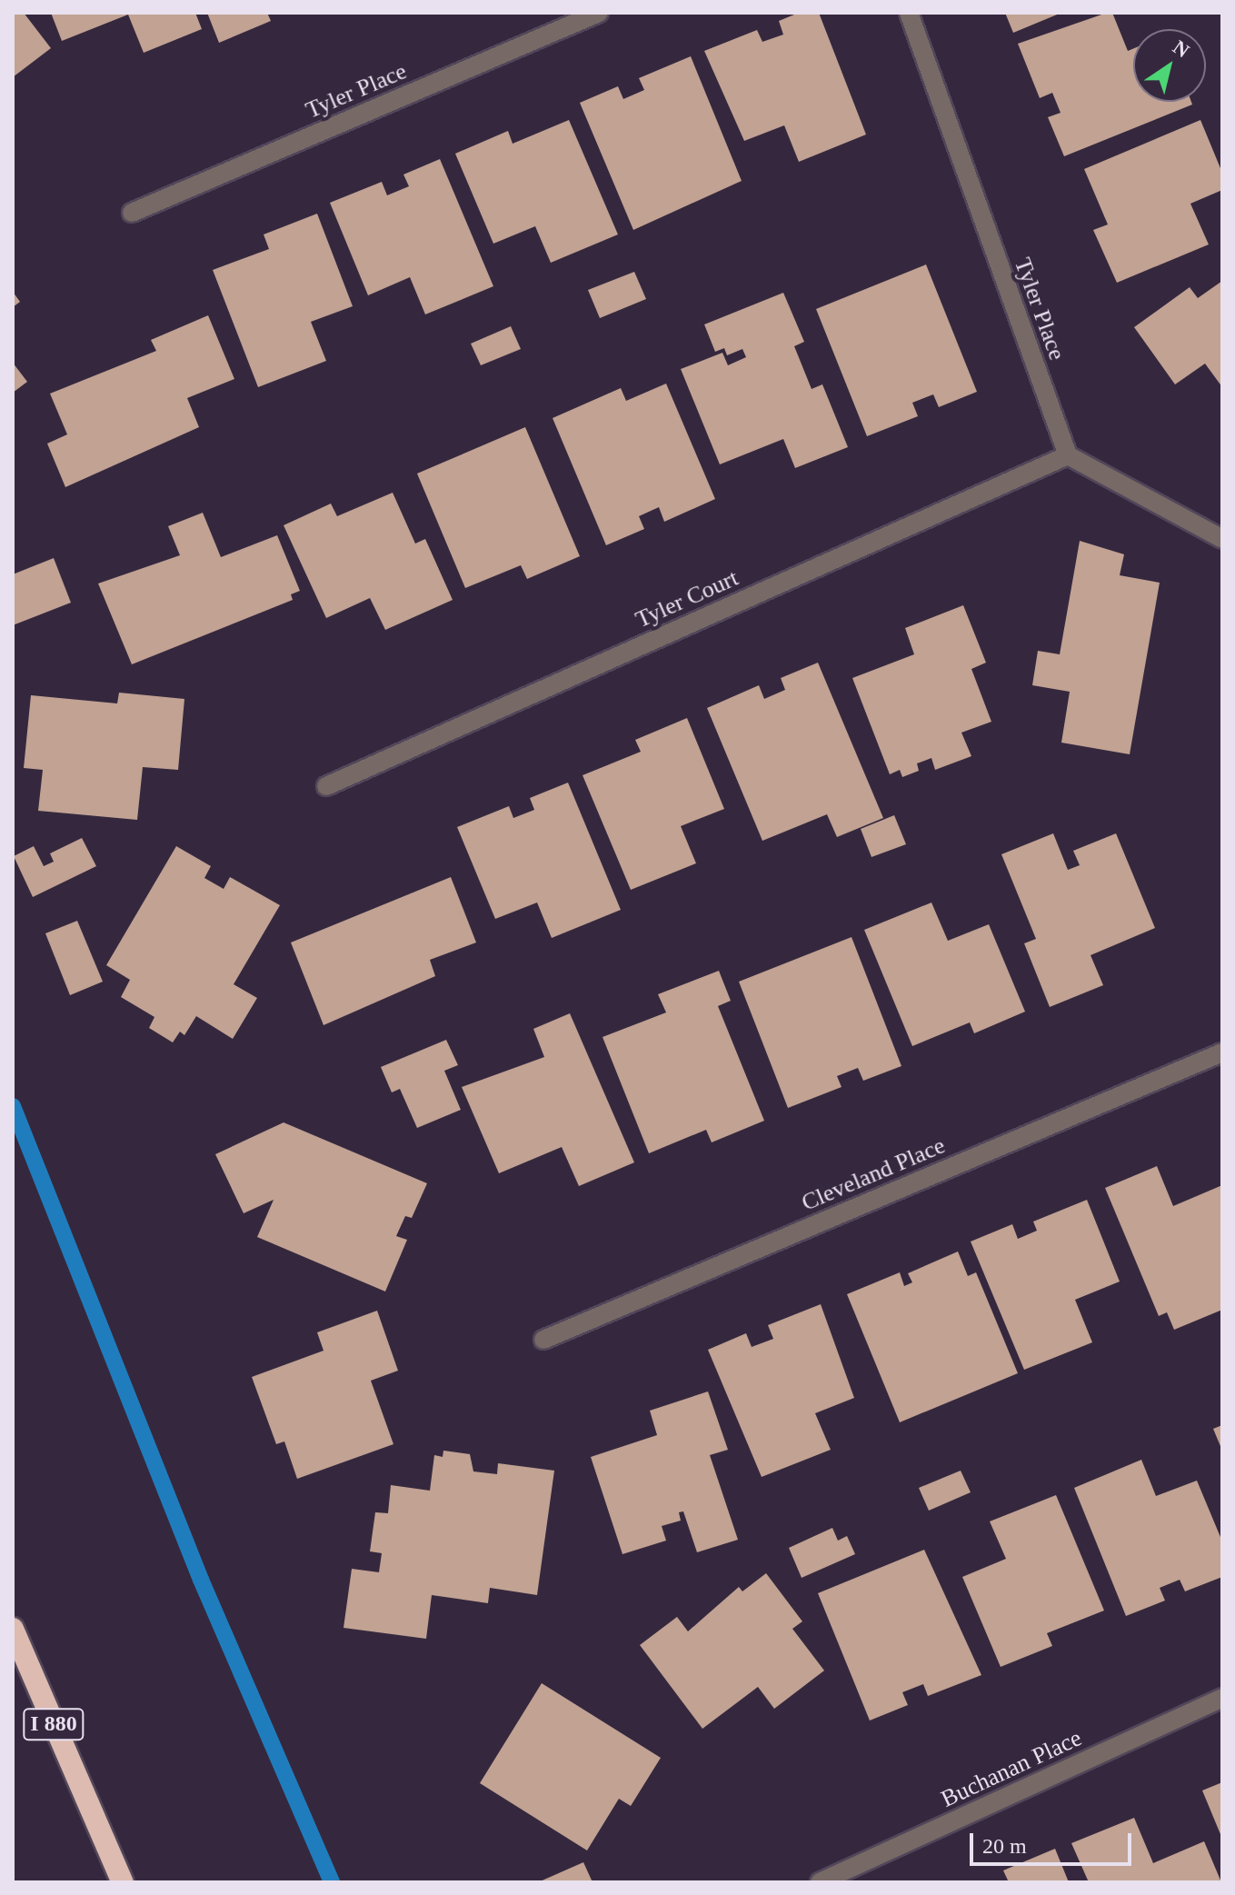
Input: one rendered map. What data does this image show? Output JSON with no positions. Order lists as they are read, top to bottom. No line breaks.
{"streets":{"highway":["I 880"],"street":["Tyler Place","Tyler Court","Cleveland Place","Buchanan Place"]},"crossings":[["Tyler Place","Tyler Court"]],"scale_bar":"20 m","north":"top right"}
